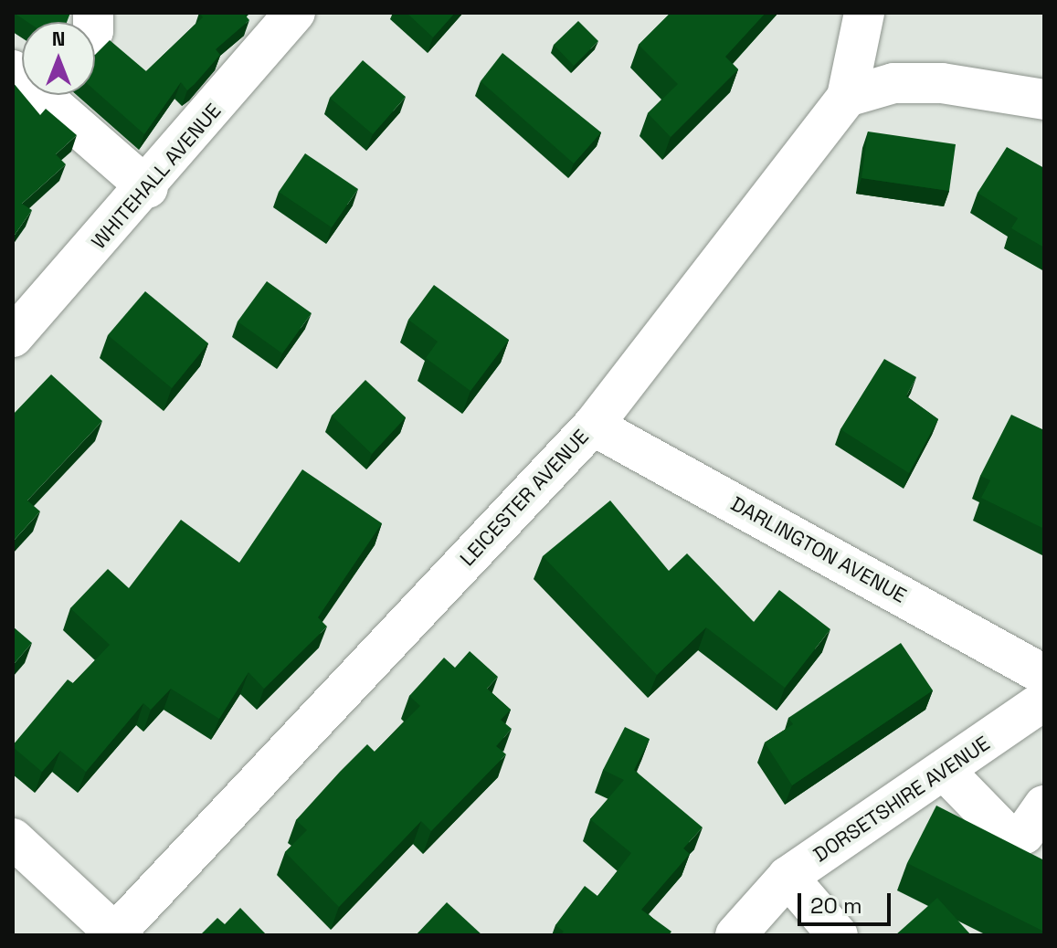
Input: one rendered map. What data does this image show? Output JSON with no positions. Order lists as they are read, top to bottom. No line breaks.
{"streets":{"street":["WHITEHALL AVENUE","LEICESTER AVENUE","DARLINGTON AVENUE","DORSETSHIRE AVENUE"]},"crossings":[["LEICESTER AVENUE","DARLINGTON AVENUE"]],"scale_bar":"20 m","north":"top"}
